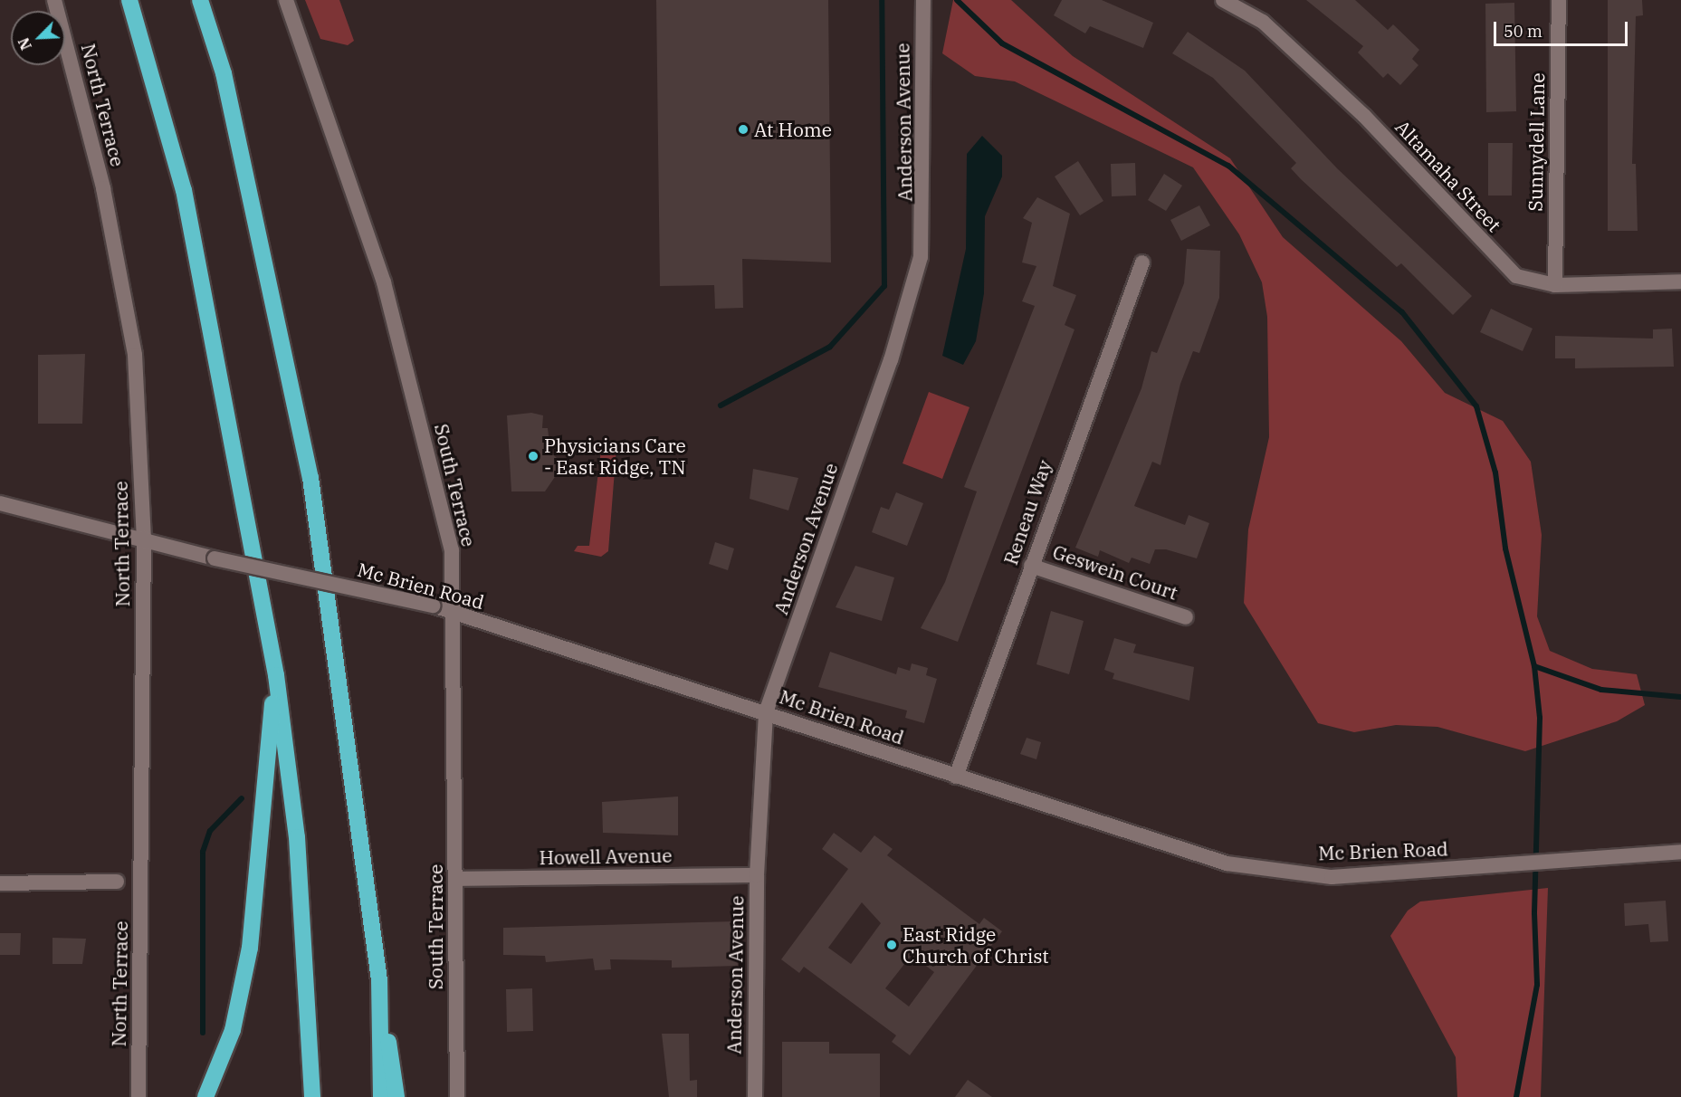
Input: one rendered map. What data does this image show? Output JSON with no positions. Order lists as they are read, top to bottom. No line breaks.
{"streets":{"street":["North Terrace","Anderson Avenue","Sunnydell Lane","Altamaha Street","South Terrace","Reneau Way","Geswein Court","Mc Brien Road","Howell Avenue"]},"crossings":[["North Terrace","Mc Brien Road"],["Anderson Avenue","Mc Brien Road"],["Anderson Avenue","Howell Avenue"],["Sunnydell Lane","Altamaha Street"],["South Terrace","Mc Brien Road"],["South Terrace","Howell Avenue"],["Reneau Way","Geswein Court"],["Reneau Way","Mc Brien Road"]],"places":["At Home","Physicians Care - East Ridge, TN","East Ridge Church of Christ"],"scale_bar":"50 m","north":"bottom left"}
